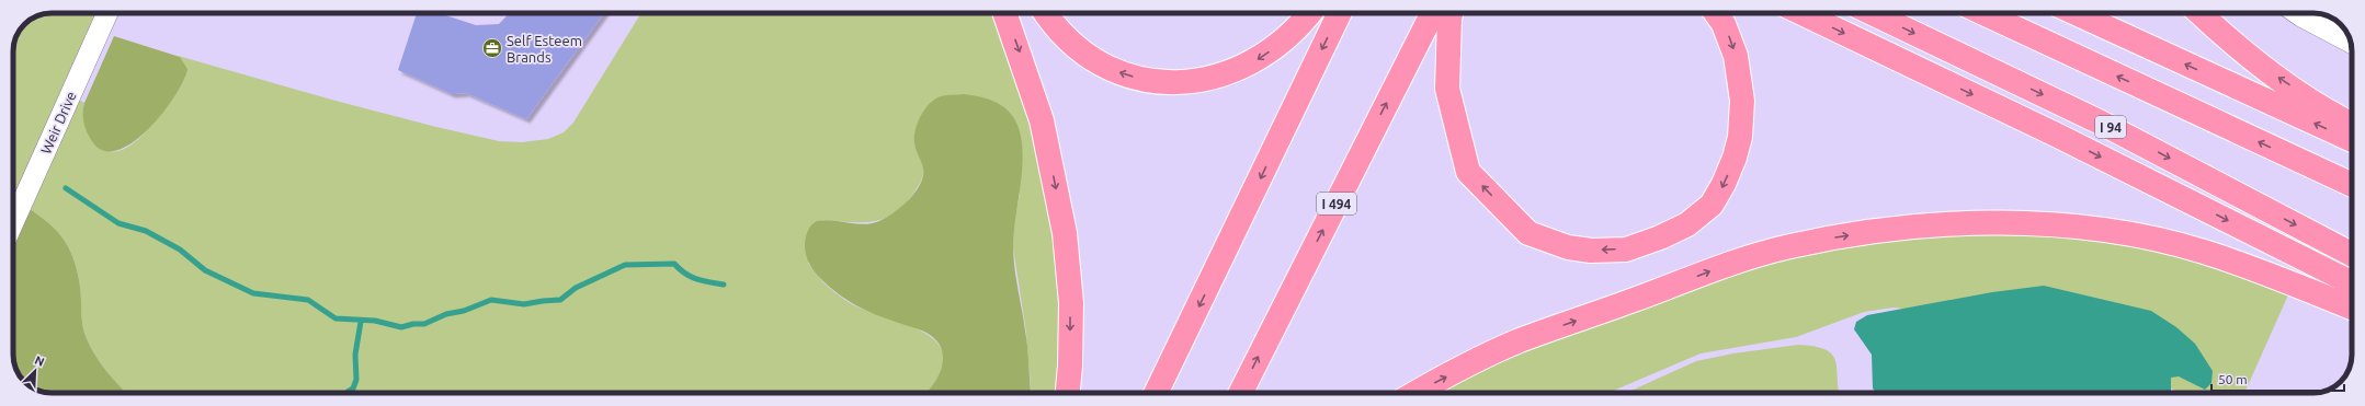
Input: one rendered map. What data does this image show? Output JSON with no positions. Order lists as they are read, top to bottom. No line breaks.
{"streets":{"highway":["I 94","I 494"],"street":["Weir Drive"]},"places":{"office":["Self Esteem Brands"]},"scale_bar":"50 m","north":"top right"}
